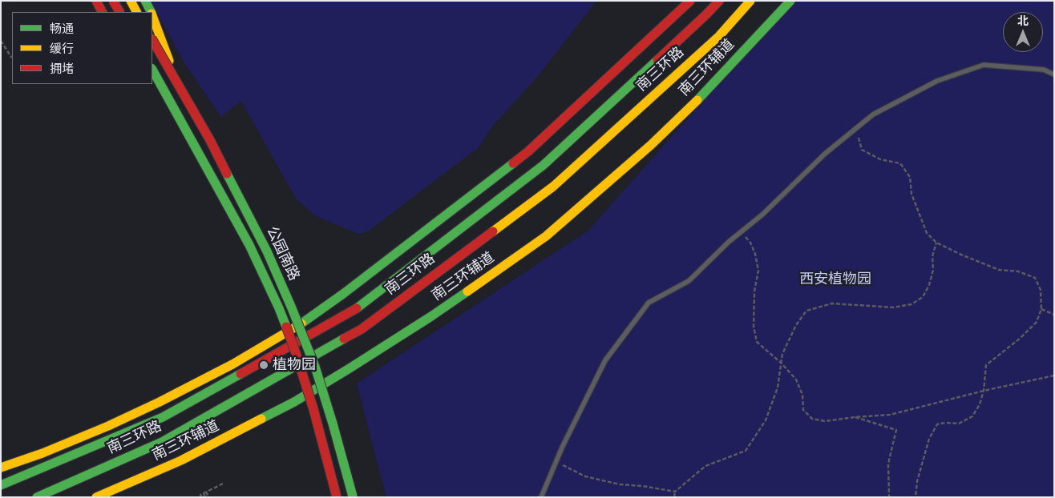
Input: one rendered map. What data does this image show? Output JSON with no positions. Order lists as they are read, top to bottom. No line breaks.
{"streets":{"main road":["南三环辅道","南三环路","公园南路"]},"parks":["西安植物园"],"places":["植物园"],"legend":["畅通","缓行","拥堵"],"north":"top"}
